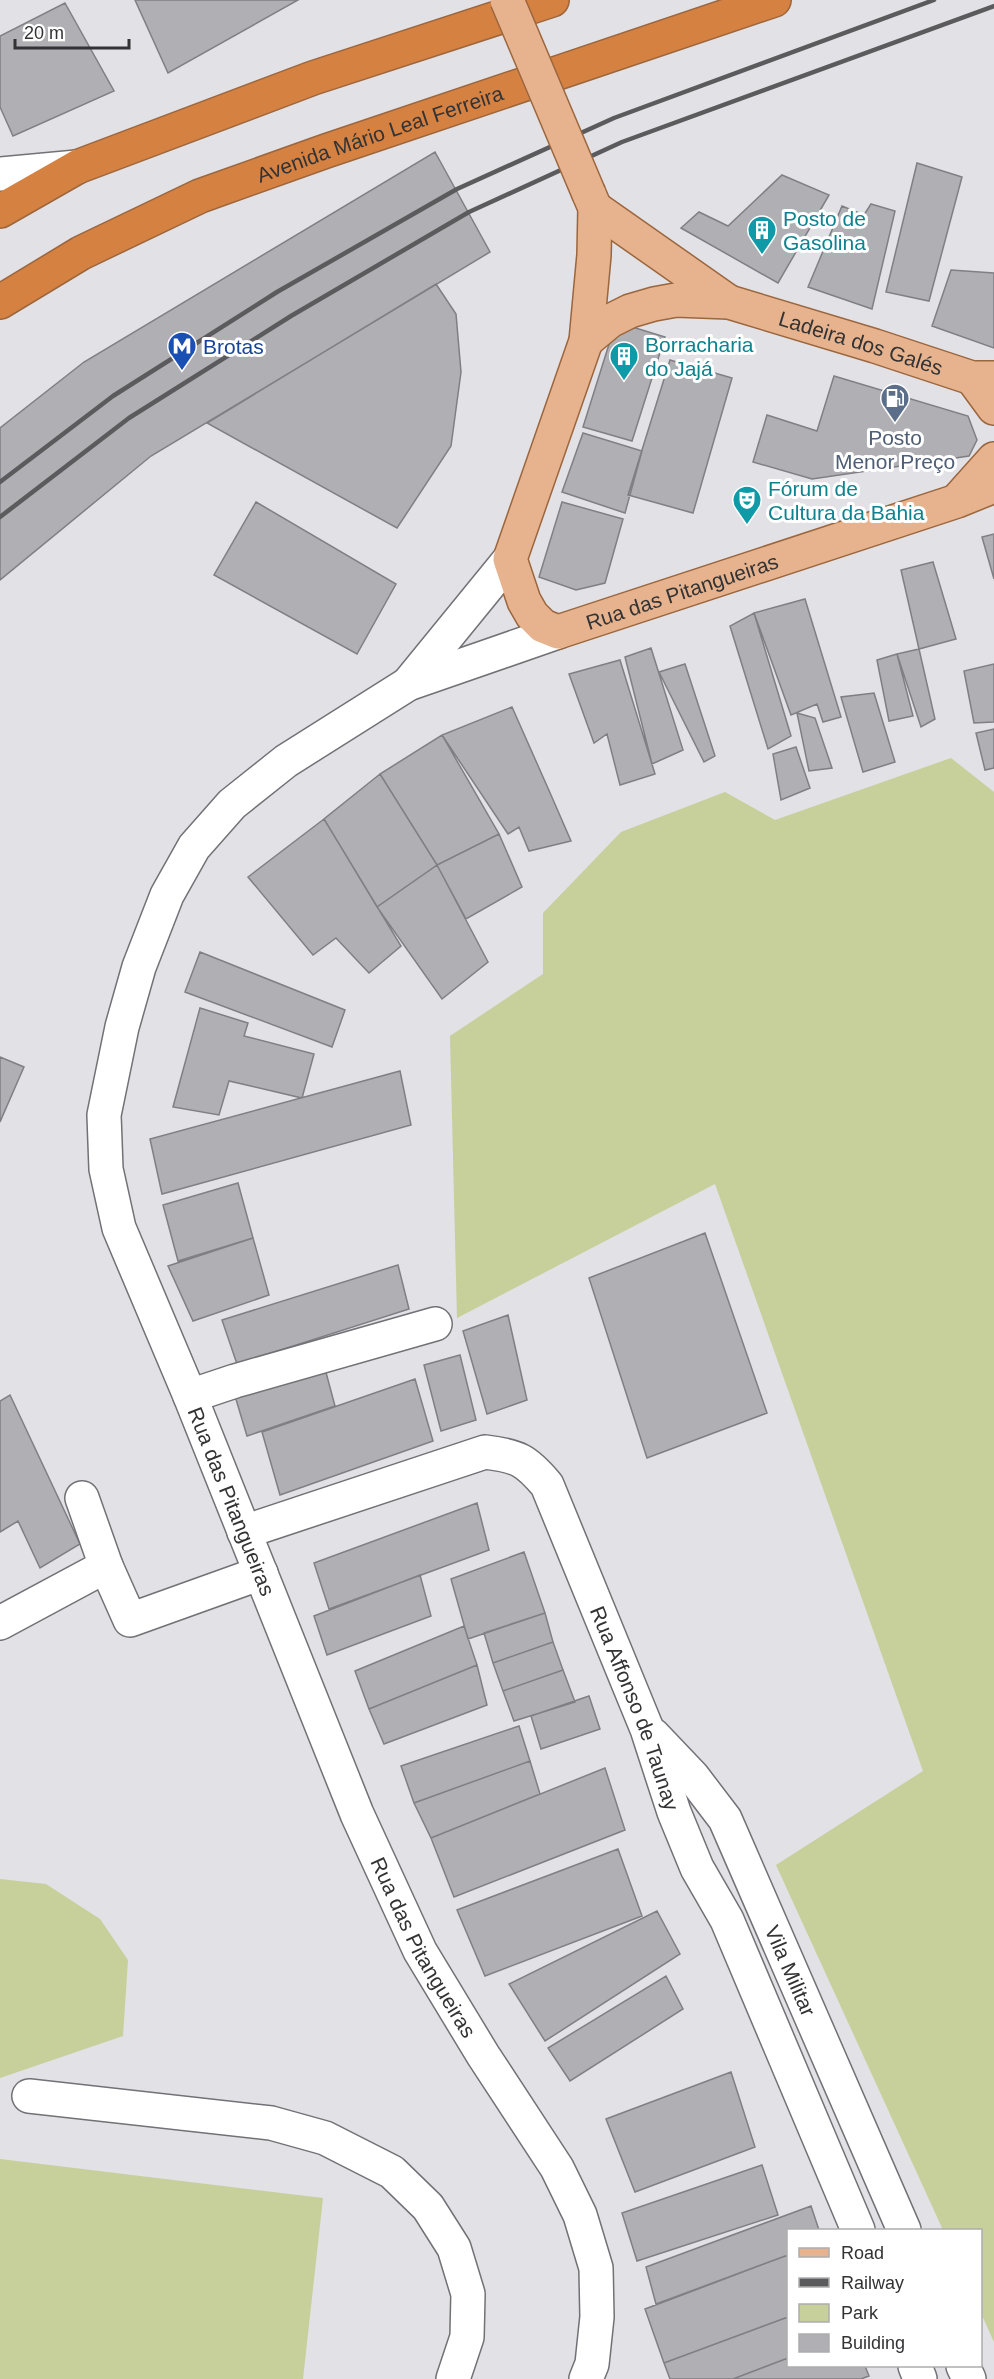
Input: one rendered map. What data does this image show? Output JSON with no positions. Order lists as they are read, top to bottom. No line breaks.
{"streets":{"highway":["Avenida Mário Leal Ferreira"],"main road":["Ladeira dos Galés","Rua das Pitangueiras"],"street":["Rua Affonso de Taunay","Vila Militar"]},"crossings":[["Rua das Pitangueiras","Rua Affonso de Taunay"],["Rua Affonso de Taunay","Vila Militar"]],"places":{"building":["Posto de Gasolina","Borracharia do Jajá"],"metro station":["Brotas"],"fuel station":["Posto Menor Preço"],"theatre":["Fórum de Cultura da Bahia"]},"legend":["Road","Railway","Park","Building"],"scale_bar":"20 m"}
